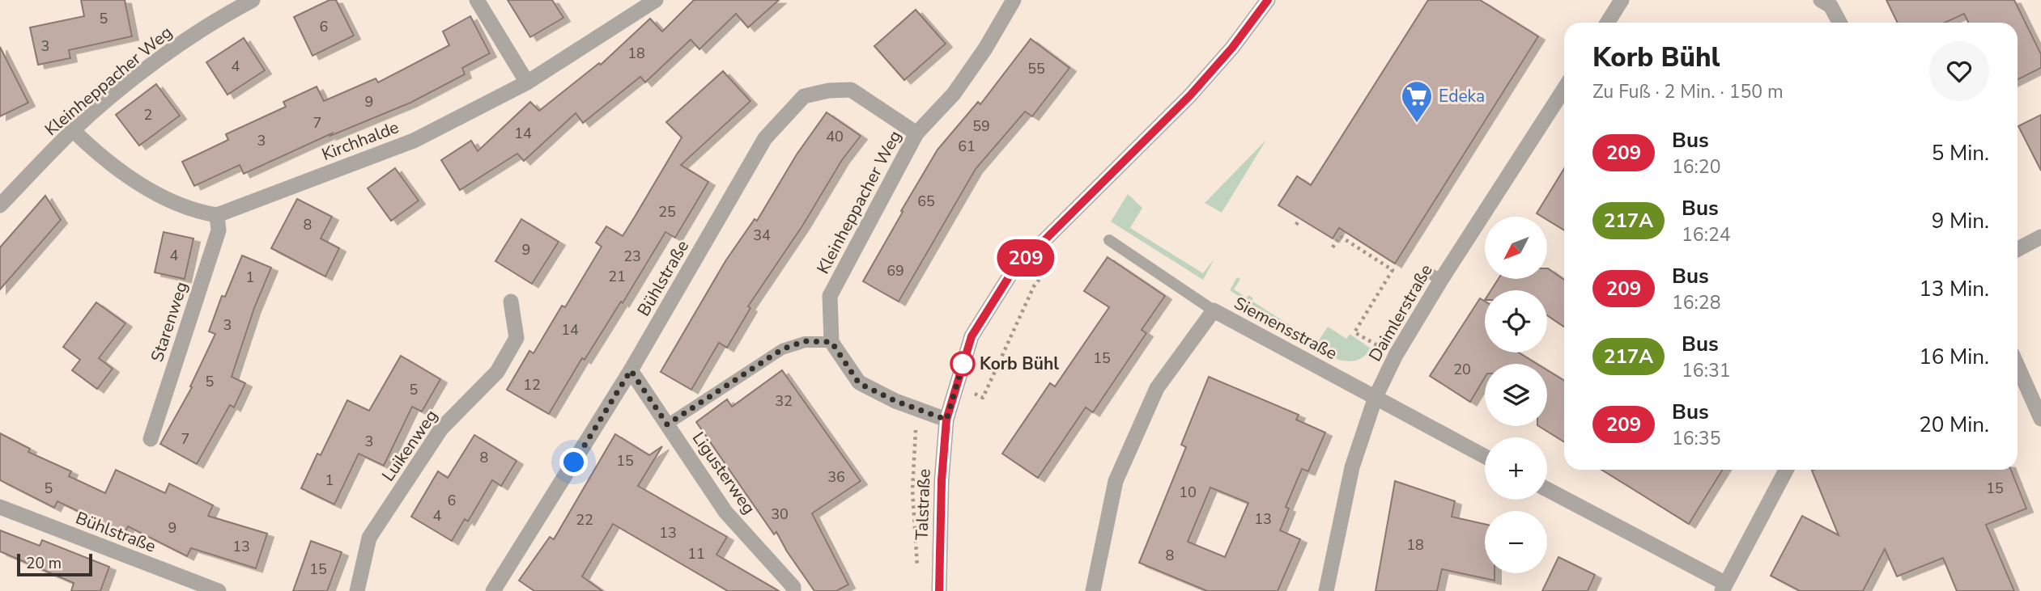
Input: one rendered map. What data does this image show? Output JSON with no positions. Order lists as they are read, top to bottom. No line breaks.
{"streets":{"street":["Kleinheppacher Weg","Kirchhalde","Bühlstraße","Daimlerstraße","Starenweg","Siemensstraße","Luikenweg","Ligusterweg","Talstraße"]},"crossings":[["Kleinheppacher Weg","Bühlstraße"],["Kirchhalde","Starenweg"],["Bühlstraße","Ligusterweg"],["Daimlerstraße","Siemensstraße"]],"places":{"supermarket":["Edeka"],"other":["Korb Bühl"]},"lines":["bus line 209"],"house_numbers":["5","6","3","18","4","55","9","2","7","59","14","40","3","61","65","25","8","34","9","4","23","69","21","1","3","14","15","20","5","12","5","32","7","3","8","15","36","1","5","15","10","6","30","4","13","22","9","13","18","13","11","8","15"],"scale_bar":"20 m","north":"bottom left","page":{"on_map":"209","heading":["Korb Bühl","Zu Fuß · 2 Min. · 150 m"],"list":[{"mark":"209","name":"Bus","note":"16:20","value":"5 Min."},{"mark":"217A","name":"Bus","note":"16:24","value":"9 Min."},{"mark":"209","name":"Bus","note":"16:28","value":"13 Min."},{"mark":"217A","name":"Bus","note":"16:31","value":"16 Min."},{"mark":"209","name":"Bus","note":"16:35","value":"20 Min."}],"map_buttons":["+","−"],"scale":"20 m"}}
